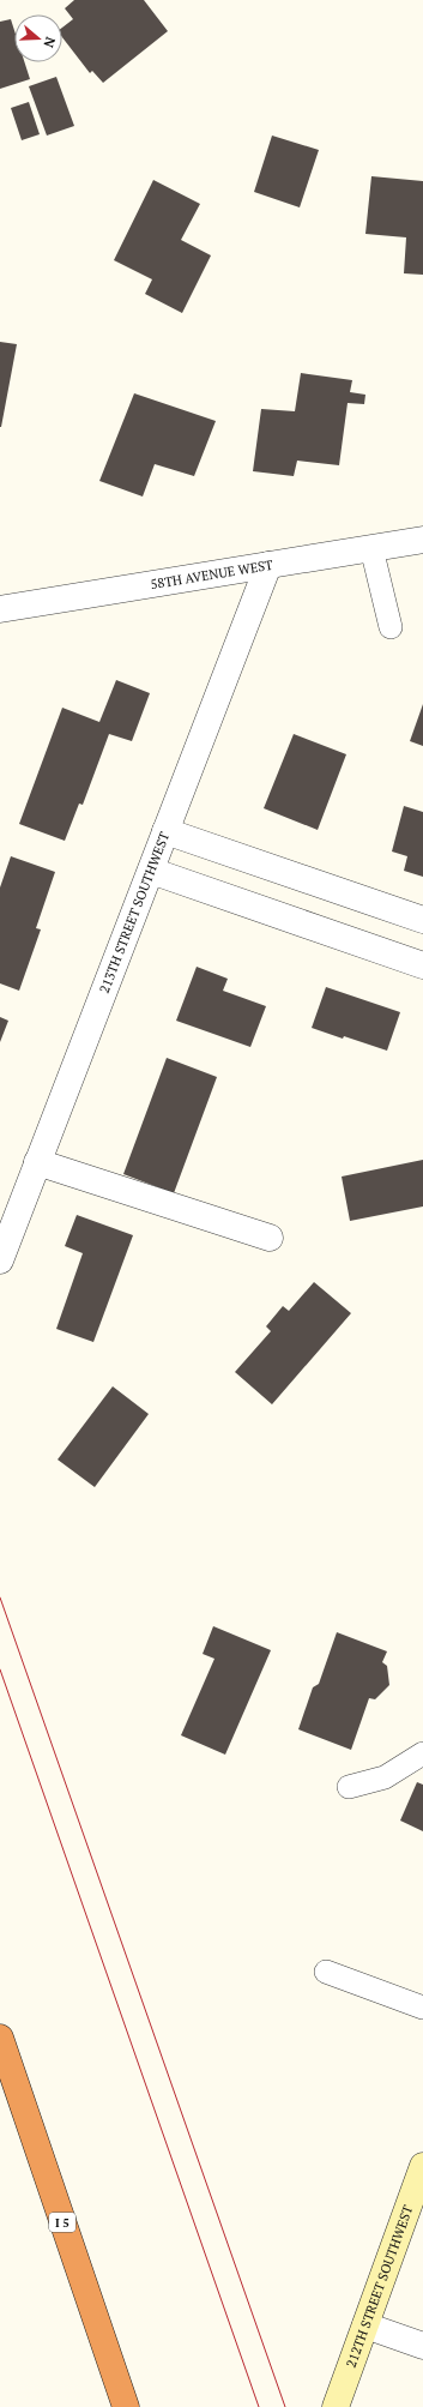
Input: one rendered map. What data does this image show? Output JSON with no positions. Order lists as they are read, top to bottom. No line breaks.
{"streets":{"highway":["I 5"],"main road":["212TH STREET SOUTHWEST"],"street":["58TH AVENUE WEST","213TH STREET SOUTHWEST"]},"crossings":[["58TH AVENUE WEST","213TH STREET SOUTHWEST"]],"north":"right"}
